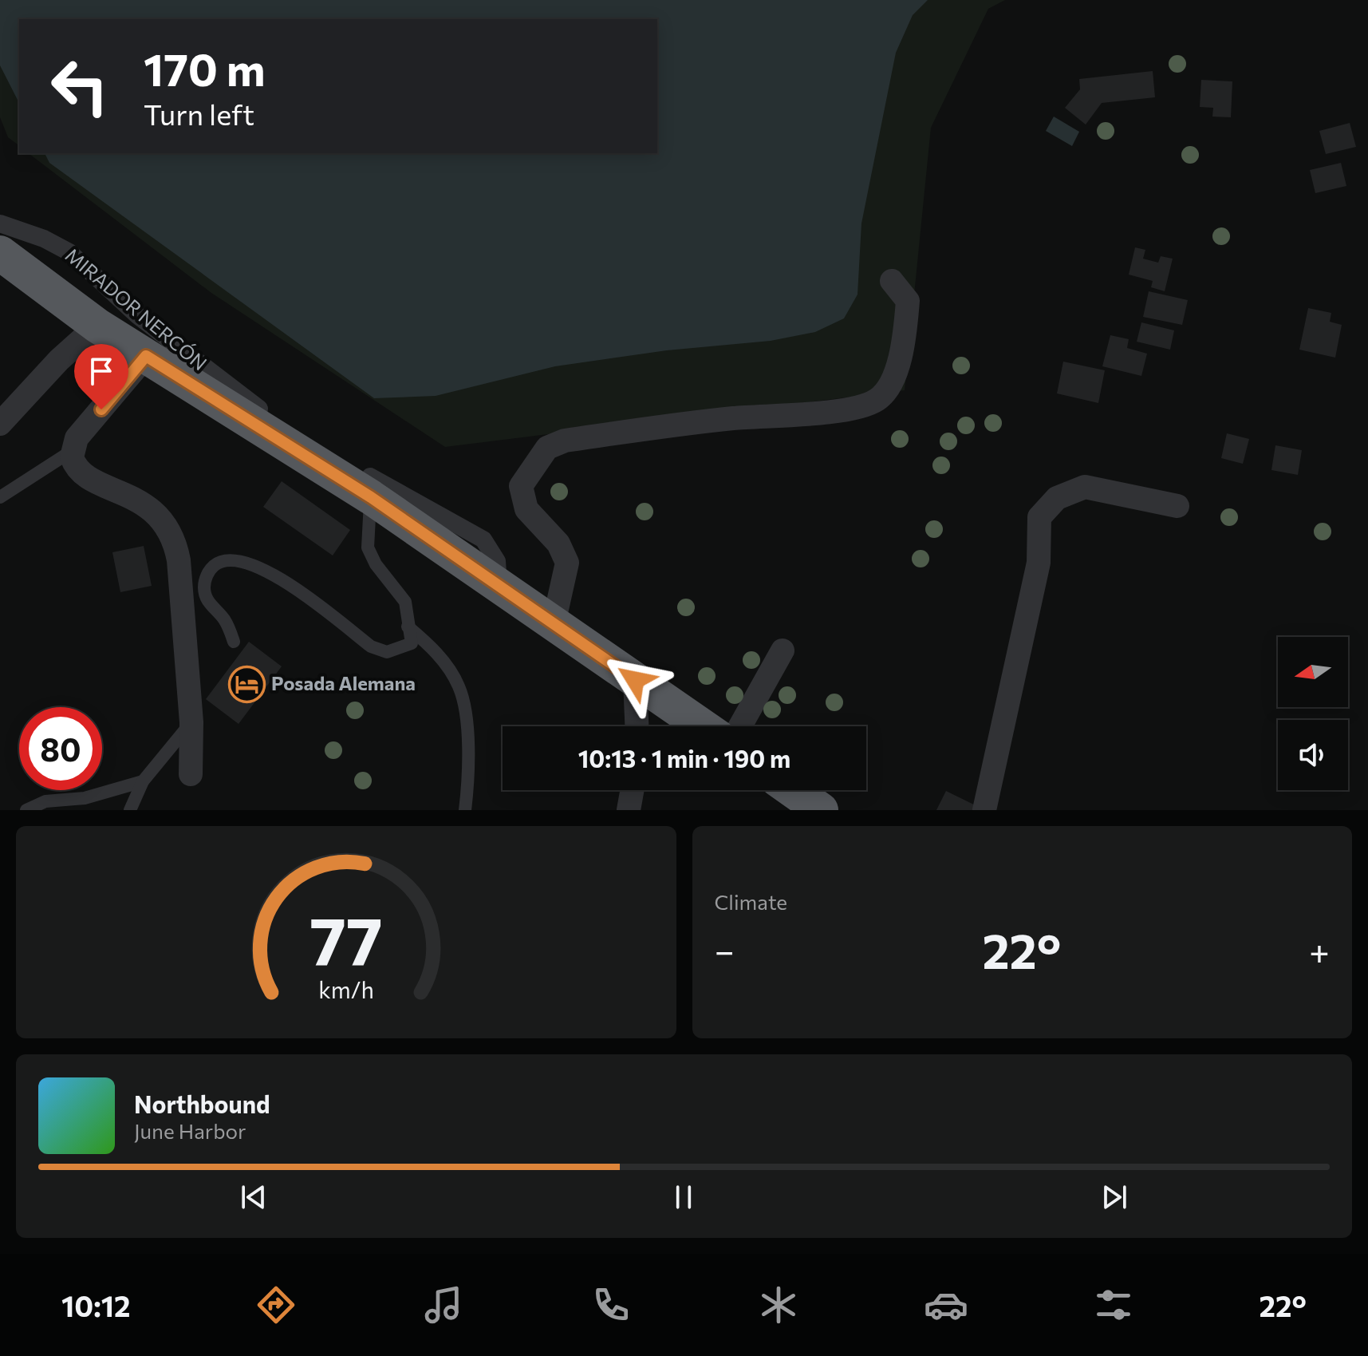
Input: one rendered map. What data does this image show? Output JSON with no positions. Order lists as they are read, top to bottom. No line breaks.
{"streets":{"street":["MIRADOR NERCÓN"]},"places":{"hotel":["Posada Alemana"]},"north":"left","page":{"turn":["170 m","Turn left"],"limit":"80","trip":"10:13 · 1 min · 190 m","tile":"Climate","heat":["−","22°","+"],"song":["Northbound","June Harbor"],"tabs":["10:12","22°"],"gauge":["77","km/h"]}}
